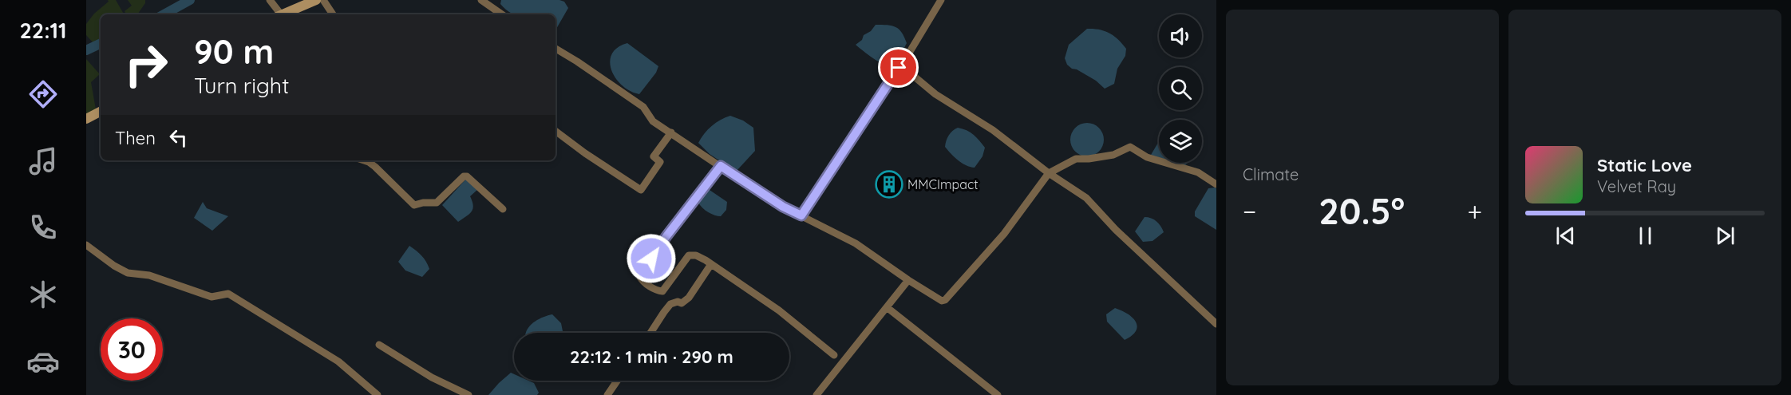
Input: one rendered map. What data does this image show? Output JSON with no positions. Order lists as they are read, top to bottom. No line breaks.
{"places":{"building":["MMCImpact"]},"page":{"tabs":"22:11","tile":"Climate","turn":["90 m","Turn right"],"then":"Then","song":["Static Love","Velvet Ray"],"heat":["−","20.5°","+"],"limit":"30","trip":"22:12 · 1 min · 290 m"}}
